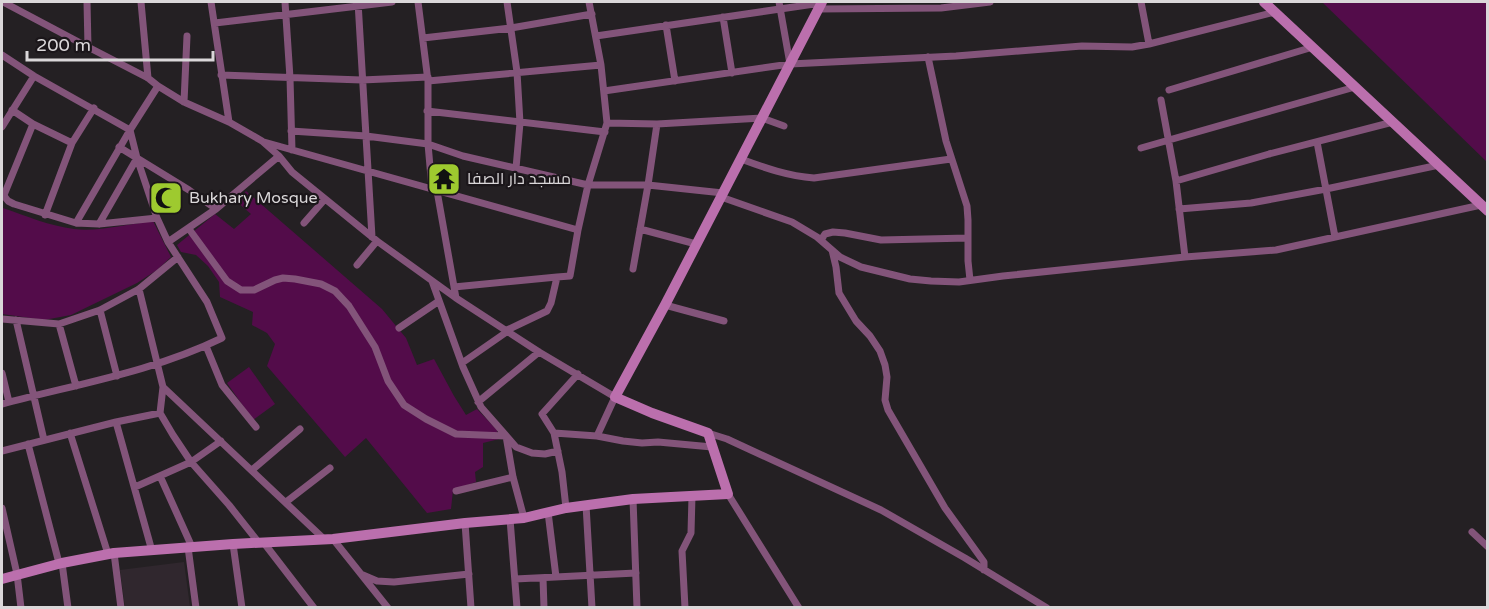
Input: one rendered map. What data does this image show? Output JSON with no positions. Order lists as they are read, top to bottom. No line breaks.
{"places":{"temple":["مسجد دار الصفا"],"mosque":["Bukhary Mosque"]},"scale_bar":"200 m"}
